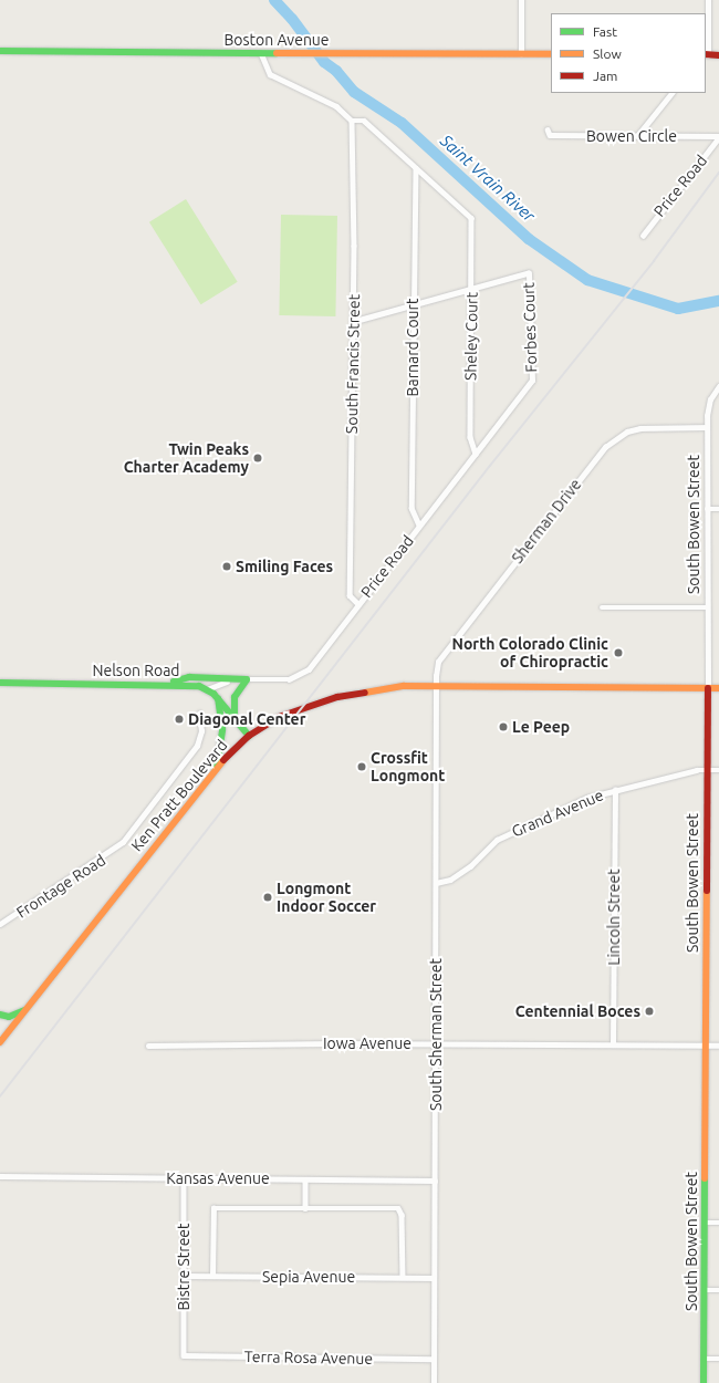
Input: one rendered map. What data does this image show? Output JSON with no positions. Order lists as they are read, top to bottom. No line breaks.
{"streets":{"main road":["Boston Avenue","South Bowen Street","Nelson Road","Ken Pratt Boulevard"],"street":["Bowen Circle","Price Road","Forbes Court","Sheley Court","Barnard Court","South Francis Street","Sherman Drive","Grand Avenue","Frontage Road","Lincoln Street","South Sherman Street","Iowa Avenue","Kansas Avenue","Bistre Street","Sepia Avenue","Terra Rosa Avenue"]},"crossings":[["Bowen Circle","Price Road"],["Price Road","Forbes Court"],["Price Road","Sheley Court"],["Price Road","Barnard Court"],["Price Road","South Francis Street"],["Price Road","Nelson Road"],["Forbes Court","Sheley Court"],["Sheley Court","Barnard Court"],["Sherman Drive","South Bowen Street"],["Sherman Drive","Ken Pratt Boulevard"],["Sherman Drive","South Sherman Street"],["South Bowen Street","Ken Pratt Boulevard"],["South Bowen Street","Grand Avenue"],["South Bowen Street","Iowa Avenue"],["Nelson Road","Ken Pratt Boulevard"],["Ken Pratt Boulevard","South Sherman Street"],["Grand Avenue","Lincoln Street"],["Grand Avenue","South Sherman Street"],["Lincoln Street","Iowa Avenue"],["South Sherman Street","Iowa Avenue"],["South Sherman Street","Kansas Avenue"],["South Sherman Street","Sepia Avenue"],["South Sherman Street","Terra Rosa Avenue"],["Kansas Avenue","Bistre Street"],["Bistre Street","Sepia Avenue"],["Bistre Street","Terra Rosa Avenue"]],"water":["Saint Vrain River"],"places":["Twin Peaks Charter Academy","Smiling Faces","North Colorado Clinic of Chiropractic","Diagonal Center","Le Peep","Crossfit Longmont","Longmont Indoor Soccer","Centennial Boces"],"legend":["Fast","Slow","Jam"]}
